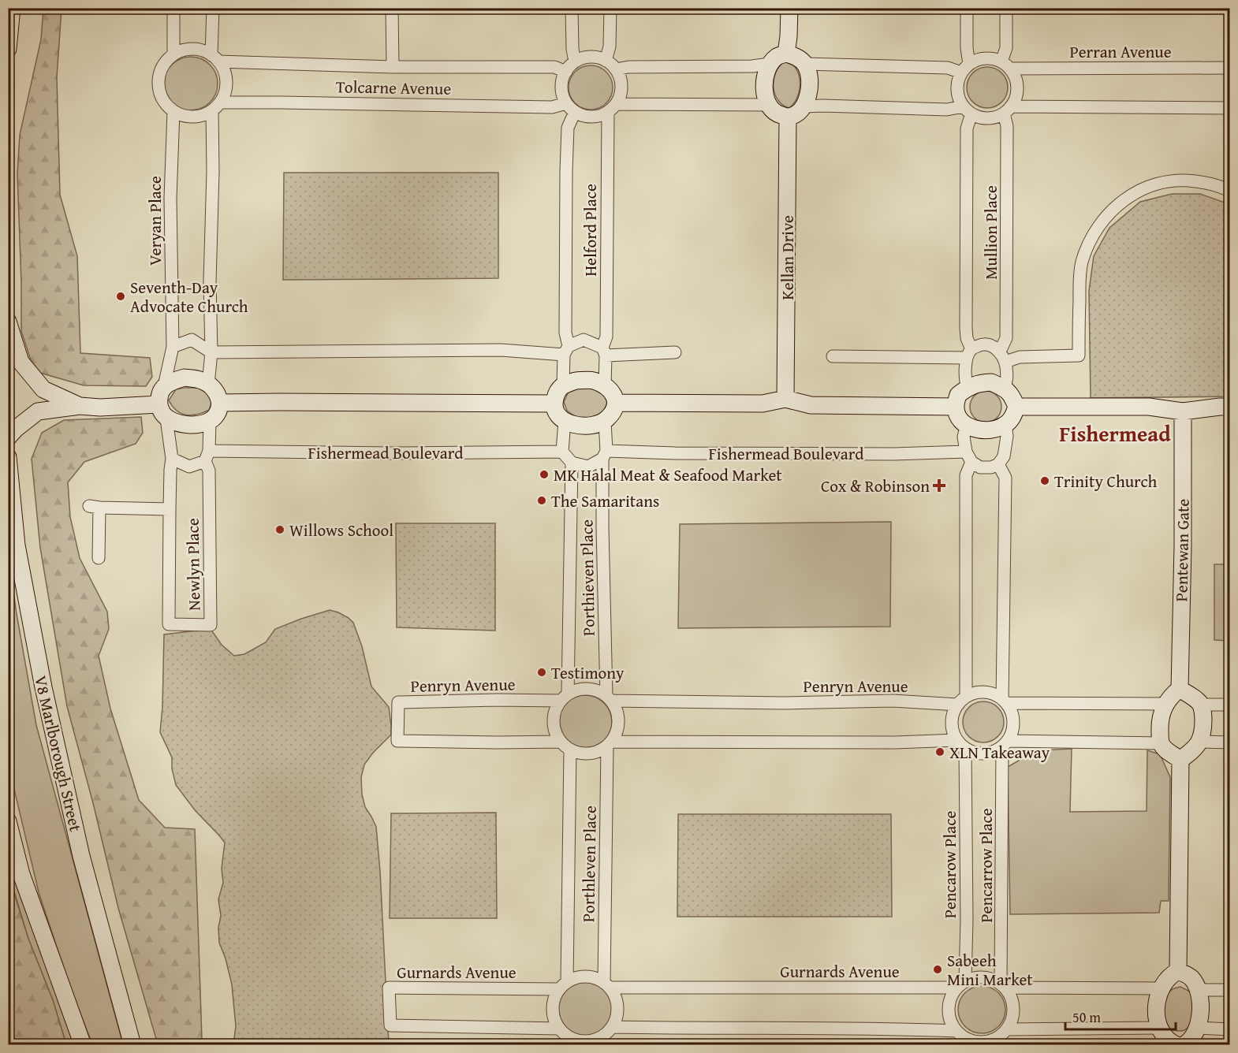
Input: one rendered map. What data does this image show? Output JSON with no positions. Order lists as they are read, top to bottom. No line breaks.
{"streets":{"street":["Perran Avenue","Tolcarne Avenue","Veryan Place","Helford Place","Mullion Place","Kellan Drive","Fishermead Boulevard","Pentewan Gate","Newlyn Place","Porthieven Place","Penryn Avenue","V8 Marlborough Street","Porthleven Place","Pencarow Place","Pencarrow Place","Gurnards Avenue"]},"crossings":[["Perran Avenue","Mullion Place"],["Tolcarne Avenue","Veryan Place"],["Tolcarne Avenue","Helford Place"],["Veryan Place","Newlyn Place"],["Helford Place","Porthieven Place"],["Fishermead Boulevard","Newlyn Place"],["Fishermead Boulevard","Porthieven Place"],["Porthieven Place","Penryn Avenue"],["Porthieven Place","Porthleven Place"],["Penryn Avenue","Porthleven Place"],["Penryn Avenue","Pencarow Place"],["Penryn Avenue","Pencarrow Place"],["Porthleven Place","Gurnards Avenue"],["Pencarow Place","Pencarrow Place"],["Pencarow Place","Gurnards Avenue"],["Pencarrow Place","Gurnards Avenue"]],"districts":["Fishermead"],"places":{"other":["Seventh-Day Advocate Church","MK Halal Meat & Seafood Market","Trinity Church","The Samaritans","Willows School","Testimony","XLN Takeaway","Sabeeh Mini Market"],"health":["Cox & Robinson"]},"scale_bar":"50 m"}
